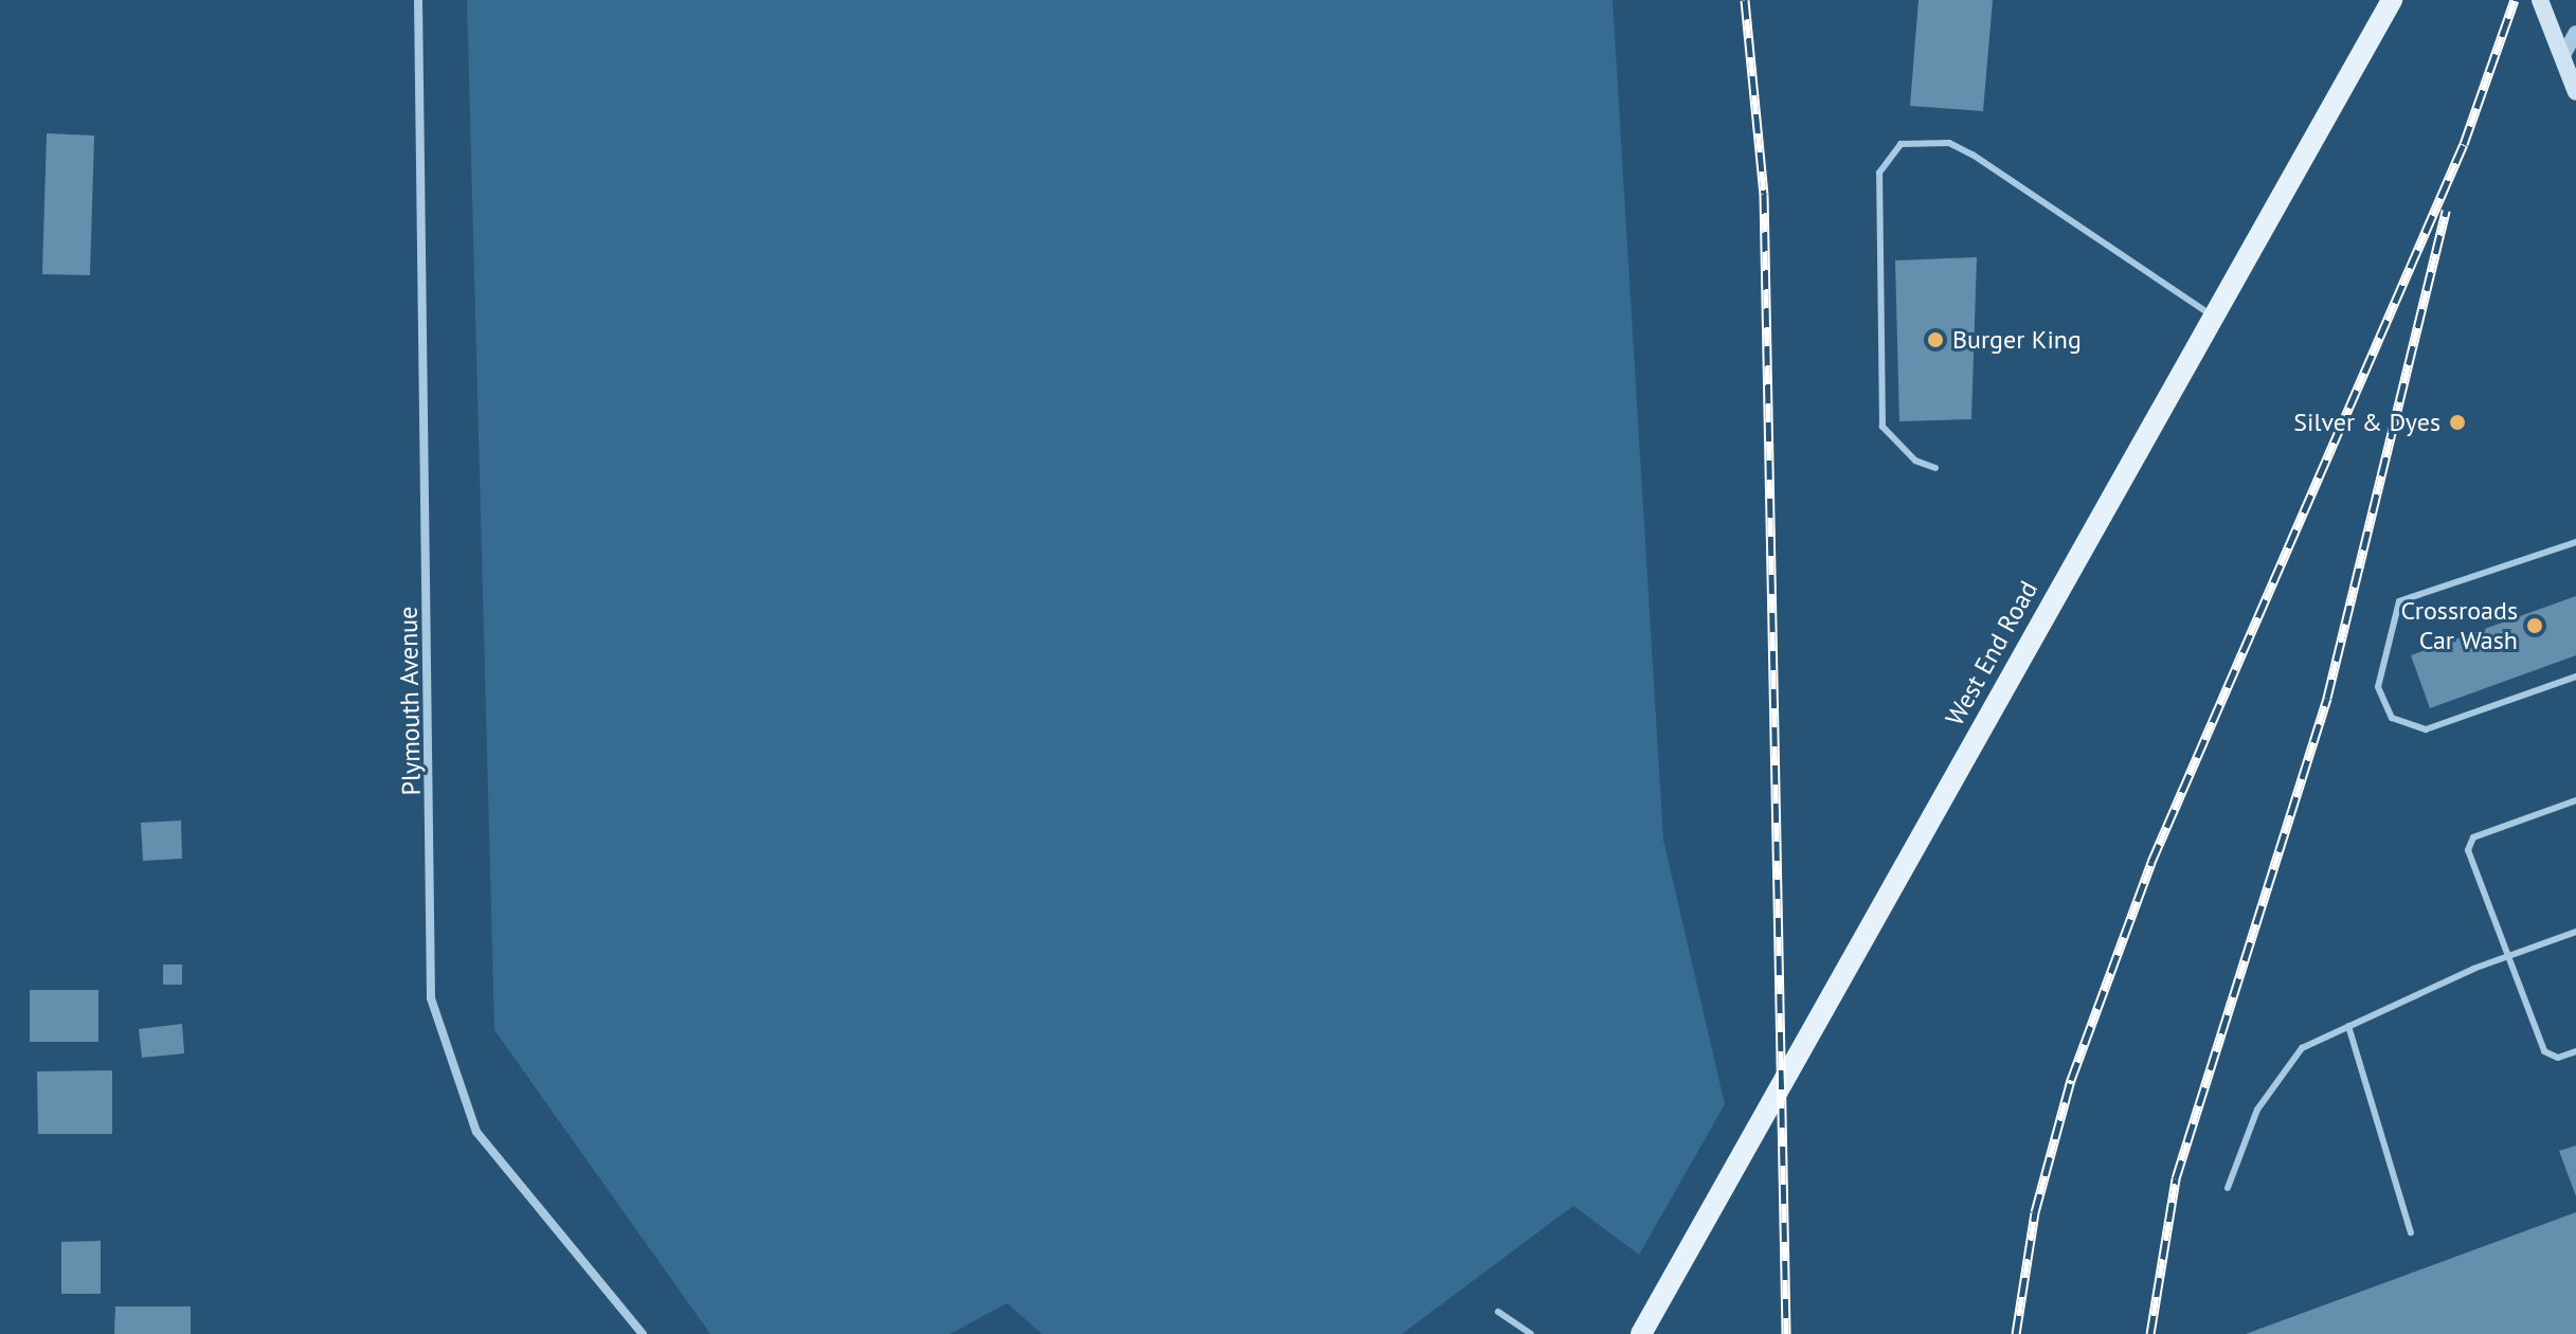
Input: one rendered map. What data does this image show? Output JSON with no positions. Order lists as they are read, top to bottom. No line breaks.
{"streets":{"main road":["West End Road"],"street":["Plymouth Avenue"]},"places":["Burger King","Silver & Dyes","Crossroads Car Wash"]}
